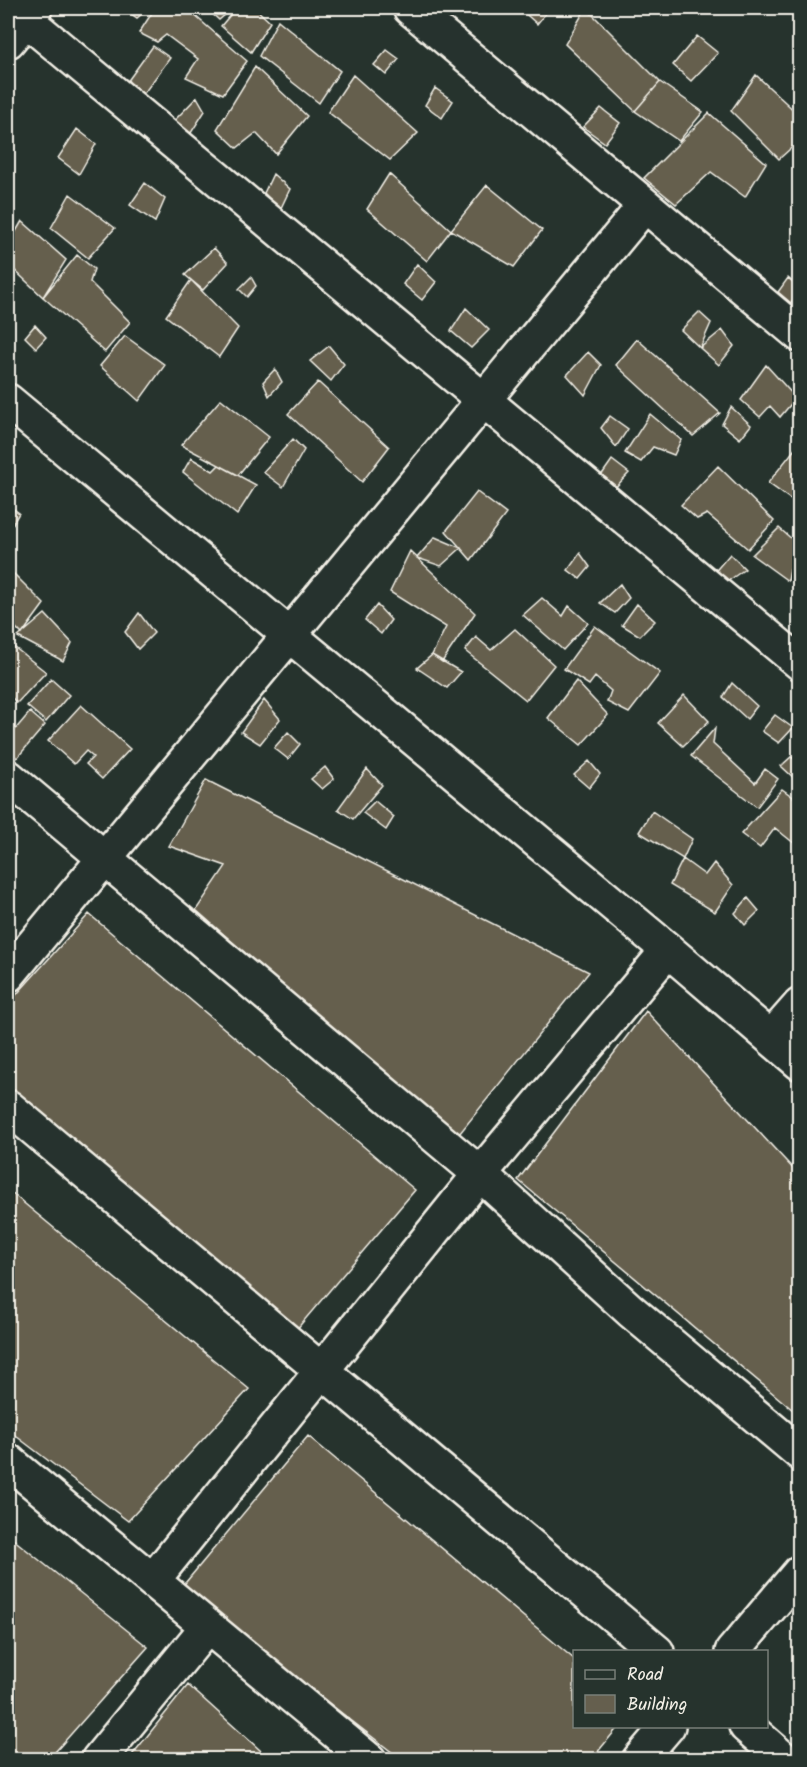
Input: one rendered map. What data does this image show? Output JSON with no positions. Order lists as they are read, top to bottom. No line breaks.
{"legend":["Road","Building"]}
